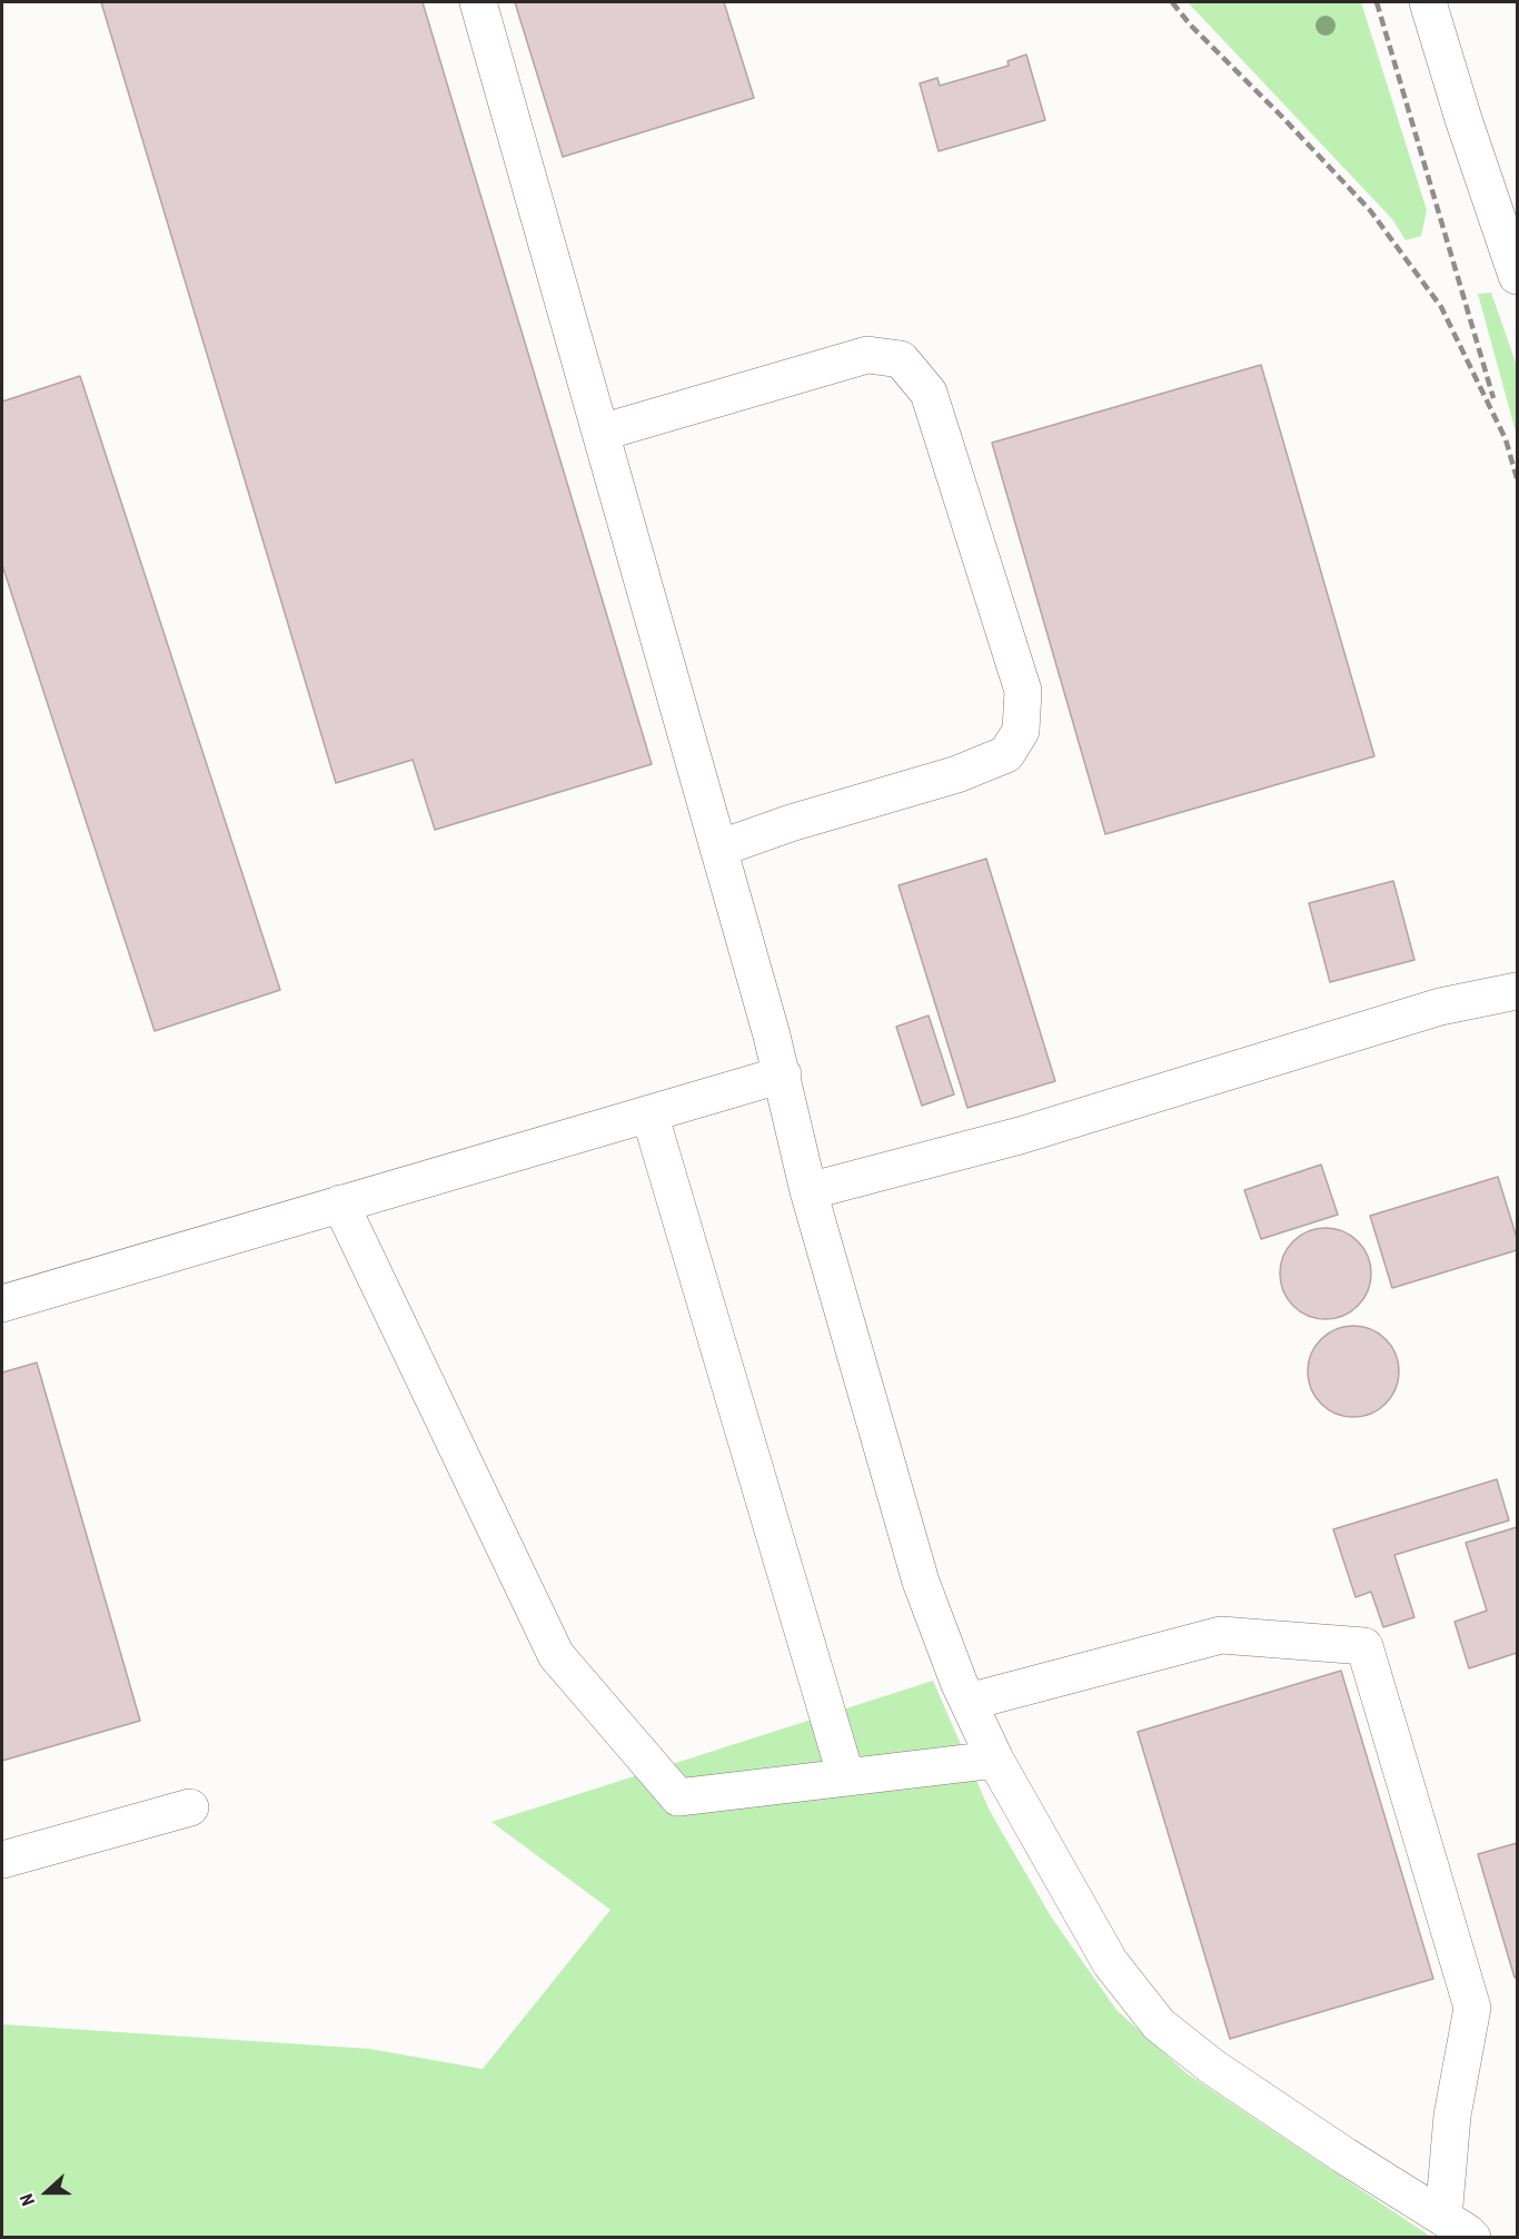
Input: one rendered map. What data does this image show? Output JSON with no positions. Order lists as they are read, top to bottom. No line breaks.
{"north":"left"}
